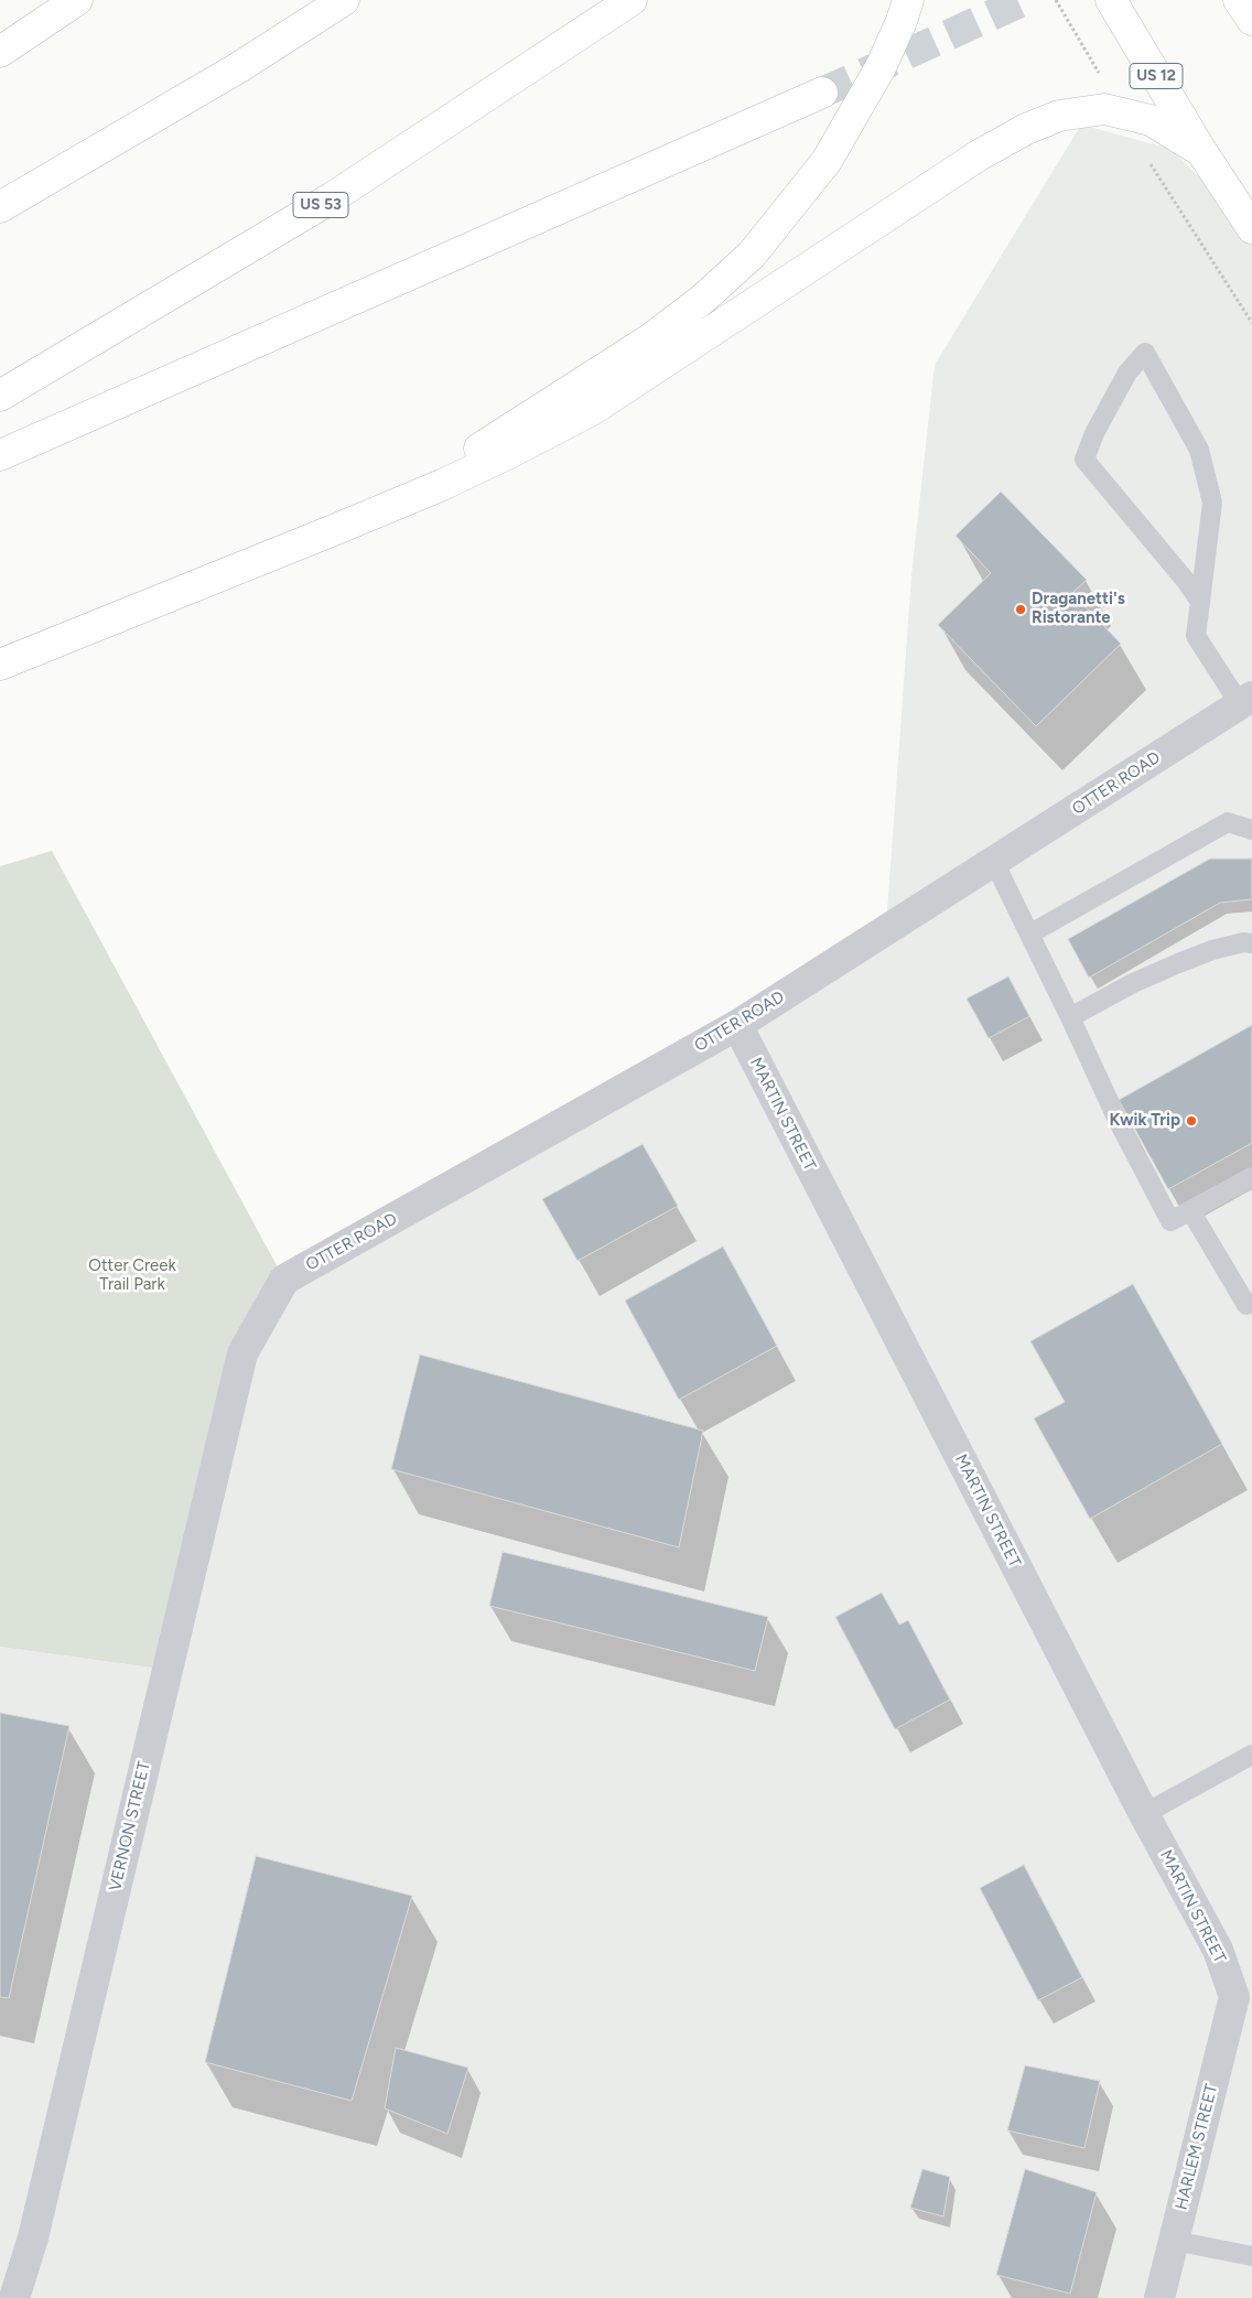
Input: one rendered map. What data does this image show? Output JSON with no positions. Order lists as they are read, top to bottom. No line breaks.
{"streets":{"main road":["US 12","US 53"],"street":["OTTER ROAD","MARTIN STREET","VERNON STREET","HARLEM STREET"]},"crossings":[["OTTER ROAD","MARTIN STREET"],["OTTER ROAD","VERNON STREET"],["MARTIN STREET","HARLEM STREET"]],"parks":["Otter Creek Trail Park"],"places":["Draganetti's Ristorante","Kwik Trip"]}
